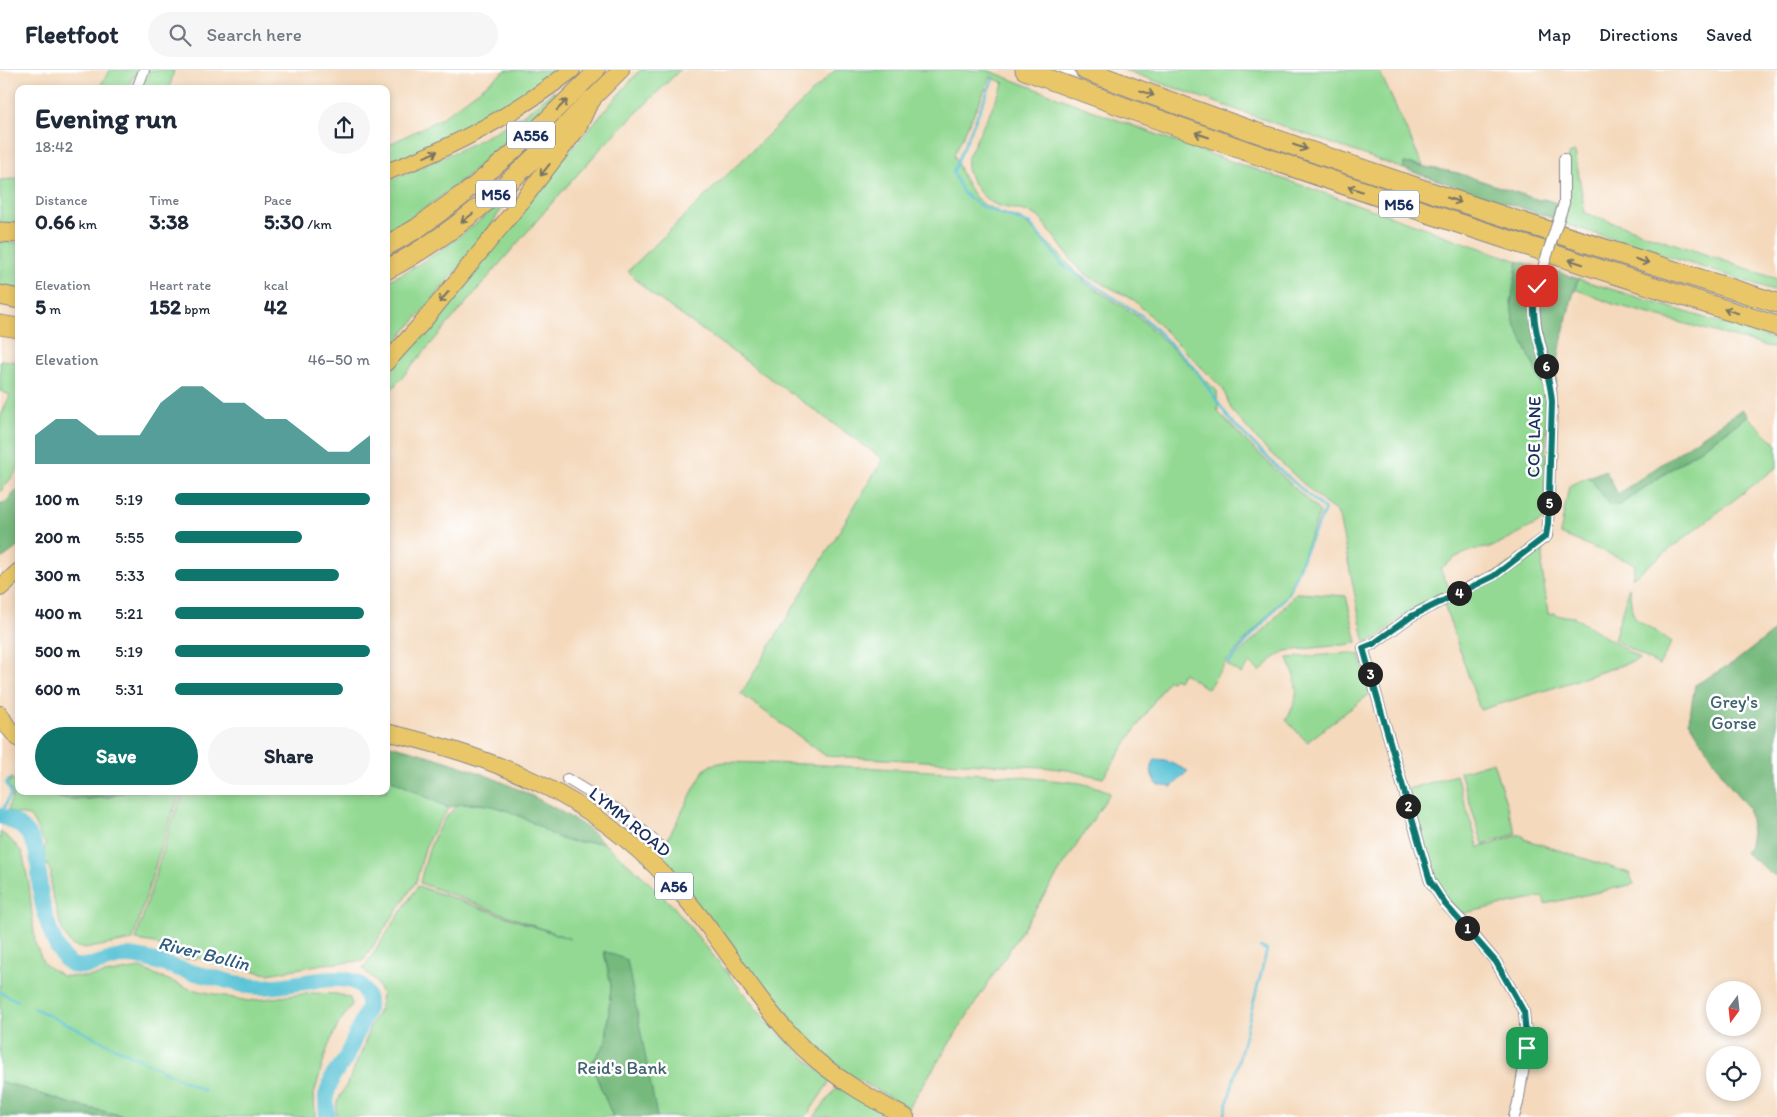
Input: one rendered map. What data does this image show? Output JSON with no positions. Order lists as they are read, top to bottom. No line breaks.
{"streets":{"highway":["M56"],"main road":["A556","LYMM ROAD","A56"],"street":["COE LANE"]},"crossings":[["A556","M56"]],"water":["River Bollin"],"parks":["Grey's Gorse","Reid's Bank"],"north":"bottom","page":{"header":"Fleetfoot","search":"Search here","nav":["Map","Directions","Saved"],"heading":["Evening run","18:42"],"stats":[["Distance","0.66 km"],["Time","3:38"],["Pace","5:30 /km"],["Elevation","5 m"],["Heart rate","152 bpm"],["kcal","42"]],"chart":["Elevation","46–50 m"],"pins":["6","5","4","3","2","1"],"list":[{"name":"100 m","note":"5:19"},{"name":"200 m","note":"5:55"},{"name":"300 m","note":"5:33"},{"name":"400 m","note":"5:21"},{"name":"500 m","note":"5:19"},{"name":"600 m","note":"5:31"}],"buttons":["Save","Share"]}}
